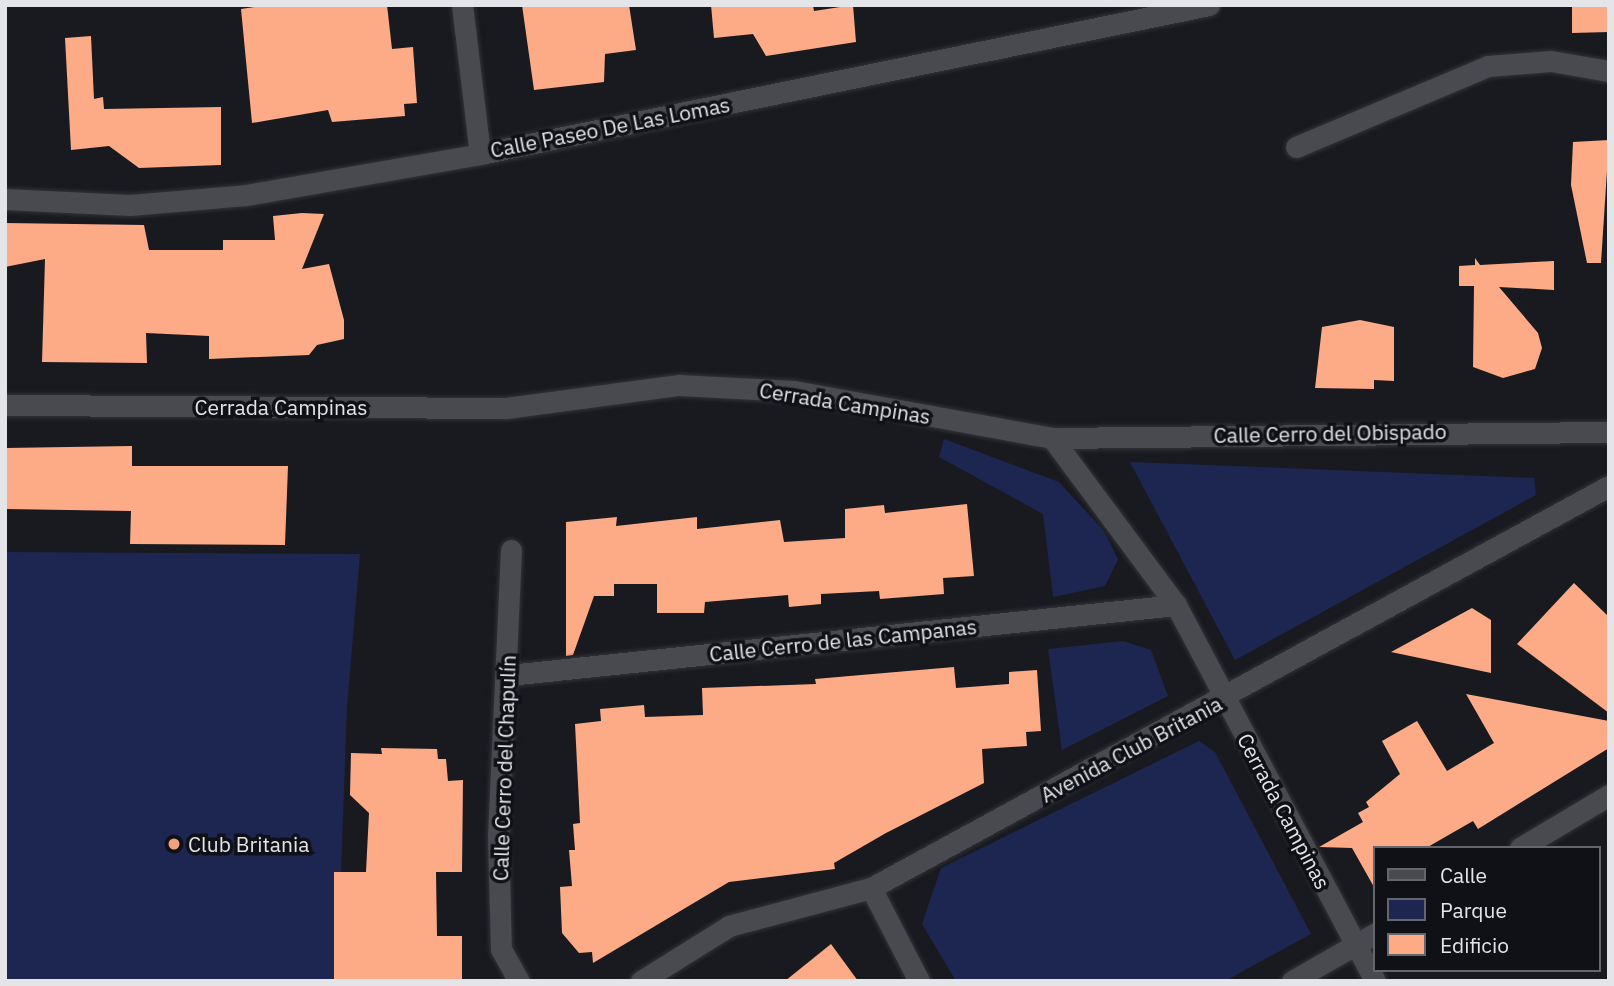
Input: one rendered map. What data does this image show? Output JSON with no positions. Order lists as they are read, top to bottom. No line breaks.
{"streets":{"street":["Calle Paseo De Las Lomas","Cerrada Campinas","Calle Cerro del Obispado","Calle Cerro de las Campanas","Avenida Club Britania","Calle Cerro del Chapulín"]},"crossings":[["Cerrada Campinas","Calle Cerro del Obispado"],["Cerrada Campinas","Calle Cerro de las Campanas"],["Cerrada Campinas","Avenida Club Britania"],["Calle Cerro de las Campanas","Calle Cerro del Chapulín"]],"places":["Club Britania"],"legend":["Calle","Parque","Edificio"]}
